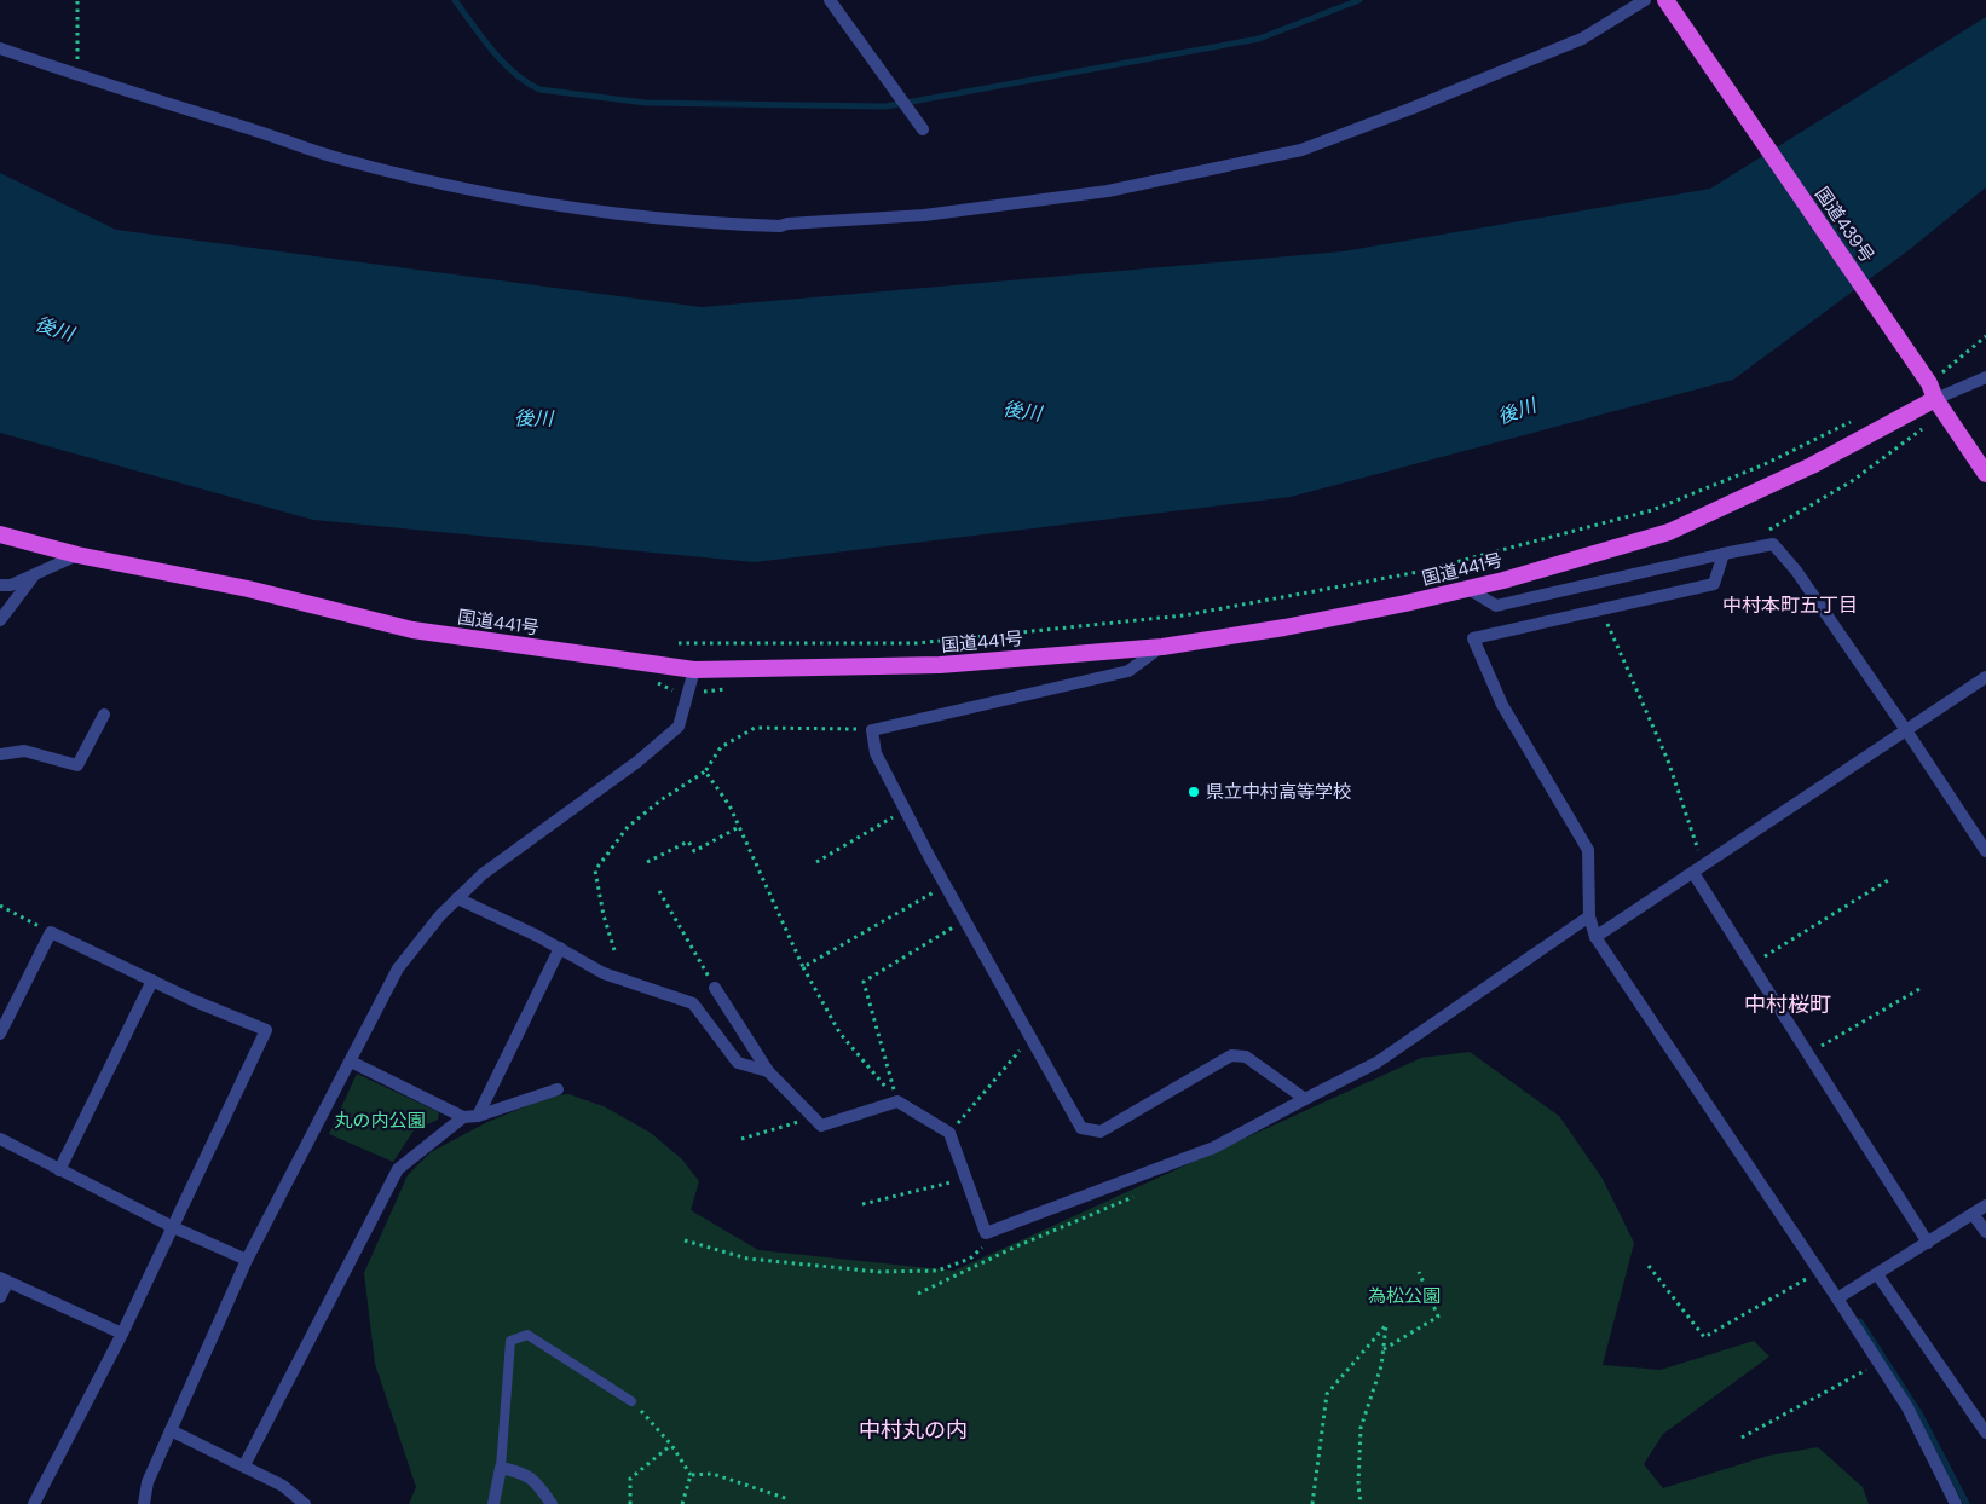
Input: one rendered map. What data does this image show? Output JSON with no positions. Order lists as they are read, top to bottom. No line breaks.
{"streets":{"highway":["国道439号","国道441号"]},"crossings":[["国道439号","国道441号"]],"districts":["中村本町五丁目","中村桜町","中村丸の内"],"water":["後川"],"parks":["丸の内公園","為松公園"],"places":["県立中村高等学校"]}
